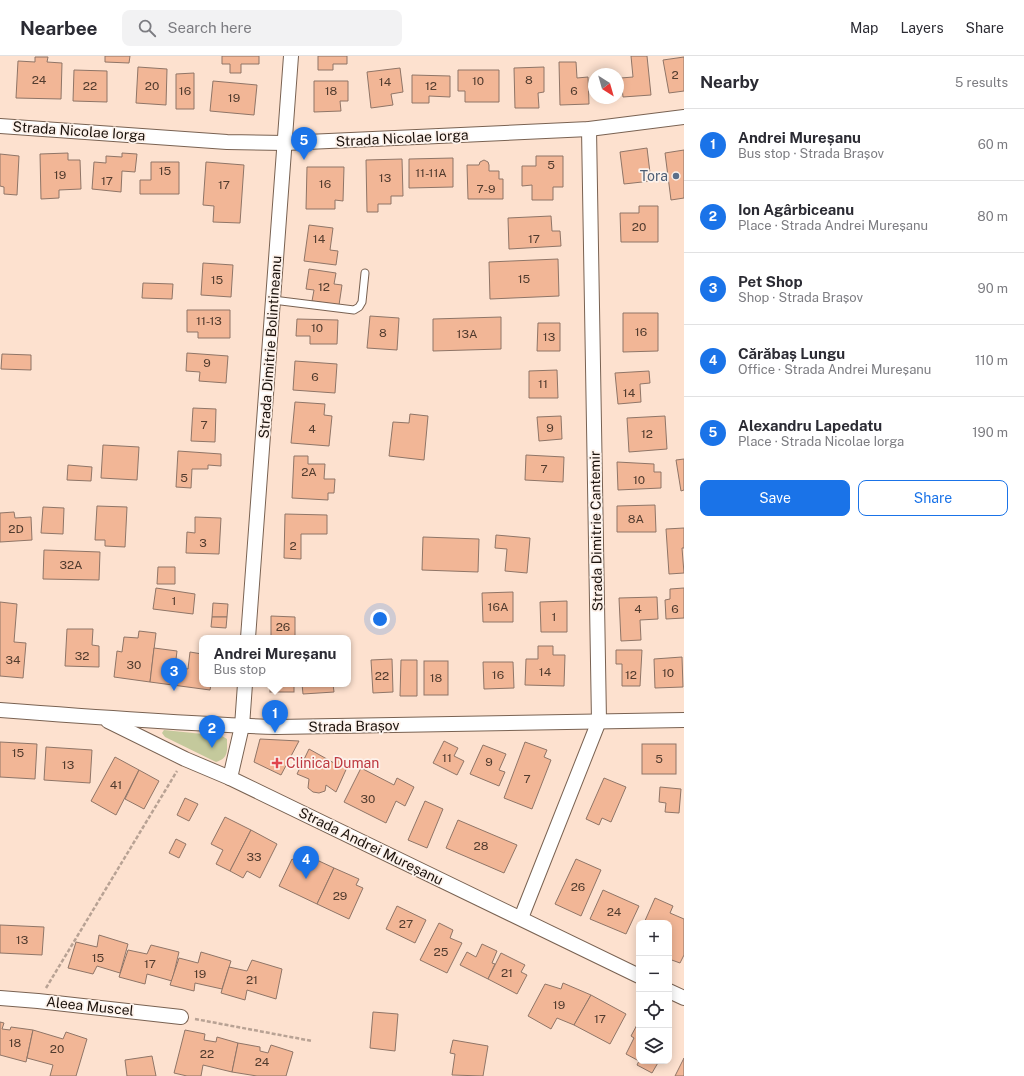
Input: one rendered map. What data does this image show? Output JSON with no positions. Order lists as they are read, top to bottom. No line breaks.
{"streets":{"street":["Strada Nicolae Iorga","Strada Dimitrie Bolintineanu","Strada Dimitrie Cantemir","Strada Brașov","Strada Andrei Mureșanu","Aleea Muscel"]},"crossings":[["Strada Nicolae Iorga","Strada Dimitrie Bolintineanu"],["Strada Nicolae Iorga","Strada Dimitrie Cantemir"],["Strada Dimitrie Cantemir","Strada Brașov"],["Strada Dimitrie Cantemir","Strada Andrei Mureșanu"],["Strada Brașov","Strada Andrei Mureșanu"]],"places":{"other":["Tora"],"health":["Clinica Duman"]},"house_numbers":["2","24","8","10","14","22","20","12","16","18","6","19","5","15","11-11A","19","13","17","16","17","7-9","20","14","17","15","15","12","11-13","10","16","8","13A","13","9","6","11","14","7","9","4","12","7","2A","5","10","8A","2D","3","2","32A","1","16A","4","6","1","26","32","34","30","14","10","16","12","22","18","15","11","5","9","13","7","41","30","28","33","26","29","24","27","13","25","15","17","21","19","21","19","17","18","20","22","24"],"north":"bottom right","page":{"header":"Nearbee","search":"Search here","nav":["Map","Layers","Share"],"heading":["Nearby","5 results"],"list":[{"mark":"1","name":"Andrei Mureșanu","note":"Bus stop · Strada Brașov","value":"60 m"},{"mark":"2","name":"Ion Agârbiceanu","note":"Place · Strada Andrei Mureșanu","value":"80 m"},{"mark":"3","name":"Pet Shop","note":"Shop · Strada Brașov","value":"90 m"},{"mark":"4","name":"Cărăbaș Lungu","note":"Office · Strada Andrei Mureșanu","value":"110 m"},{"mark":"5","name":"Alexandru Lapedatu","note":"Place · Strada Nicolae Iorga","value":"190 m"}],"pins":["5","3","1","2","4"],"buttons":["Save","Share"],"popup":["Andrei Mureșanu","Bus stop"],"map_buttons":["+","−"]}}
